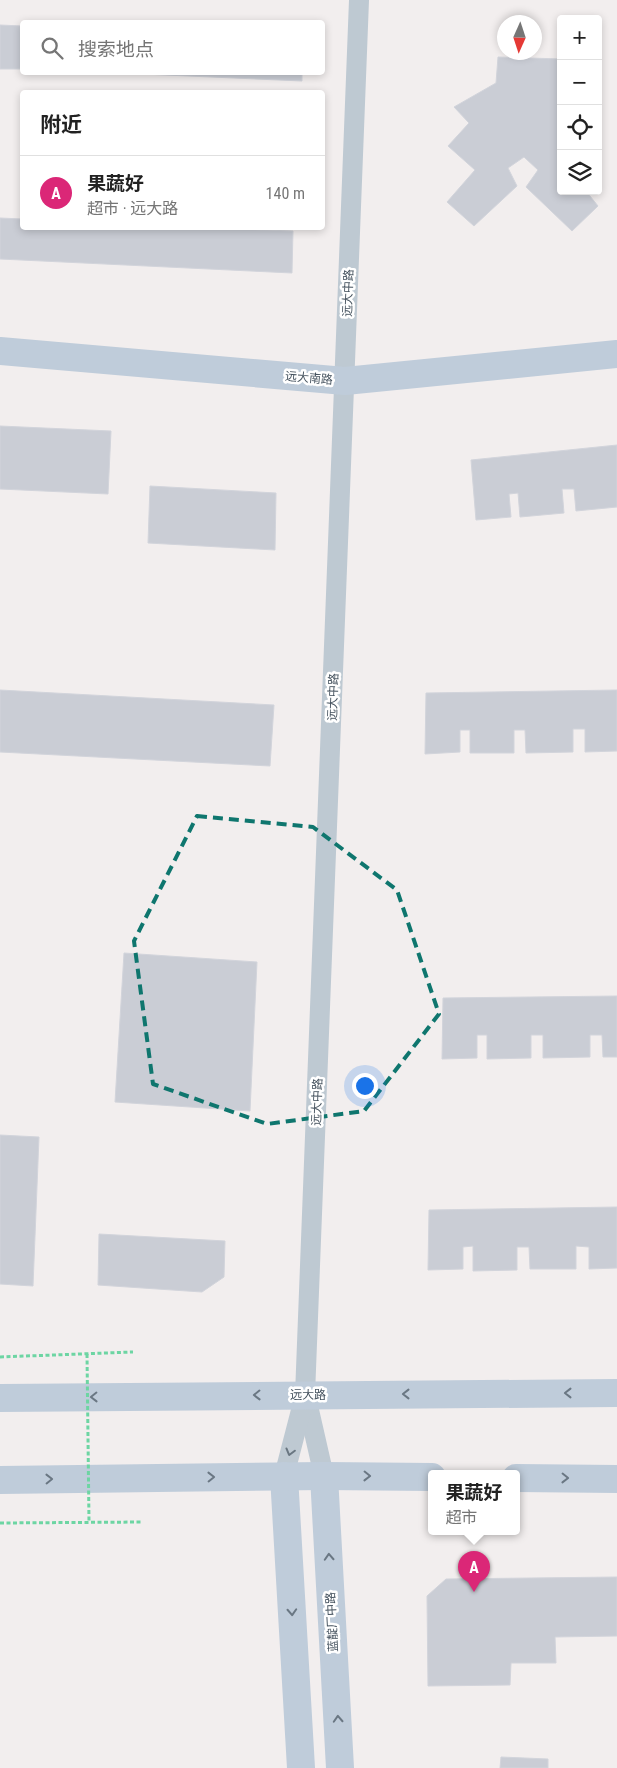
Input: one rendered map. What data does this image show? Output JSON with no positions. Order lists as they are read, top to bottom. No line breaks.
{"streets":{"street":["远大中路","远大南路","远大路","蓝靛厂中路"]},"crossings":[["远大中路","远大南路"],["远大中路","远大路"]],"north":"bottom","page":{"map_buttons":["+","−"],"search":"搜索地点","heading":"附近","list":[{"mark":"A","name":"果蔬好","note":"超市 · 远大路","value":"140 m"}],"popup":["果蔬好","超市"],"pins":"A"}}
